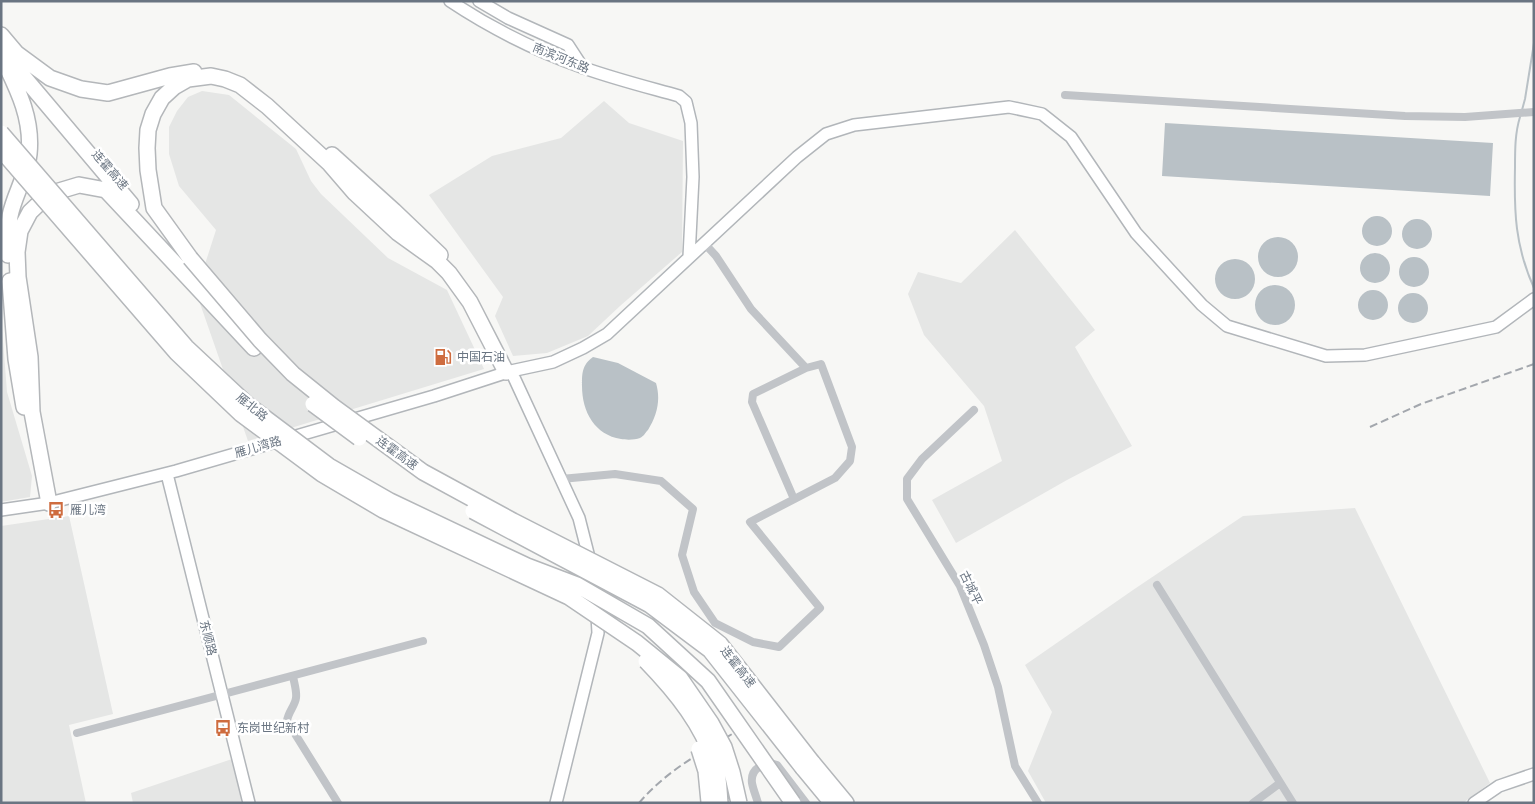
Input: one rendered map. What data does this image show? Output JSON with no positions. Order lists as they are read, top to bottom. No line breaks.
{"streets":{"highway":["连霍高速","雁北路"],"street":["南滨河东路","雁儿湾路","古城平","东顺路"]},"crossings":[["南滨河东路","雁儿湾路"],["雁儿湾路","东顺路"]],"places":{"fuel station":["中国石油"],"bus stop":["雁儿湾","东岗世纪新村"]}}
